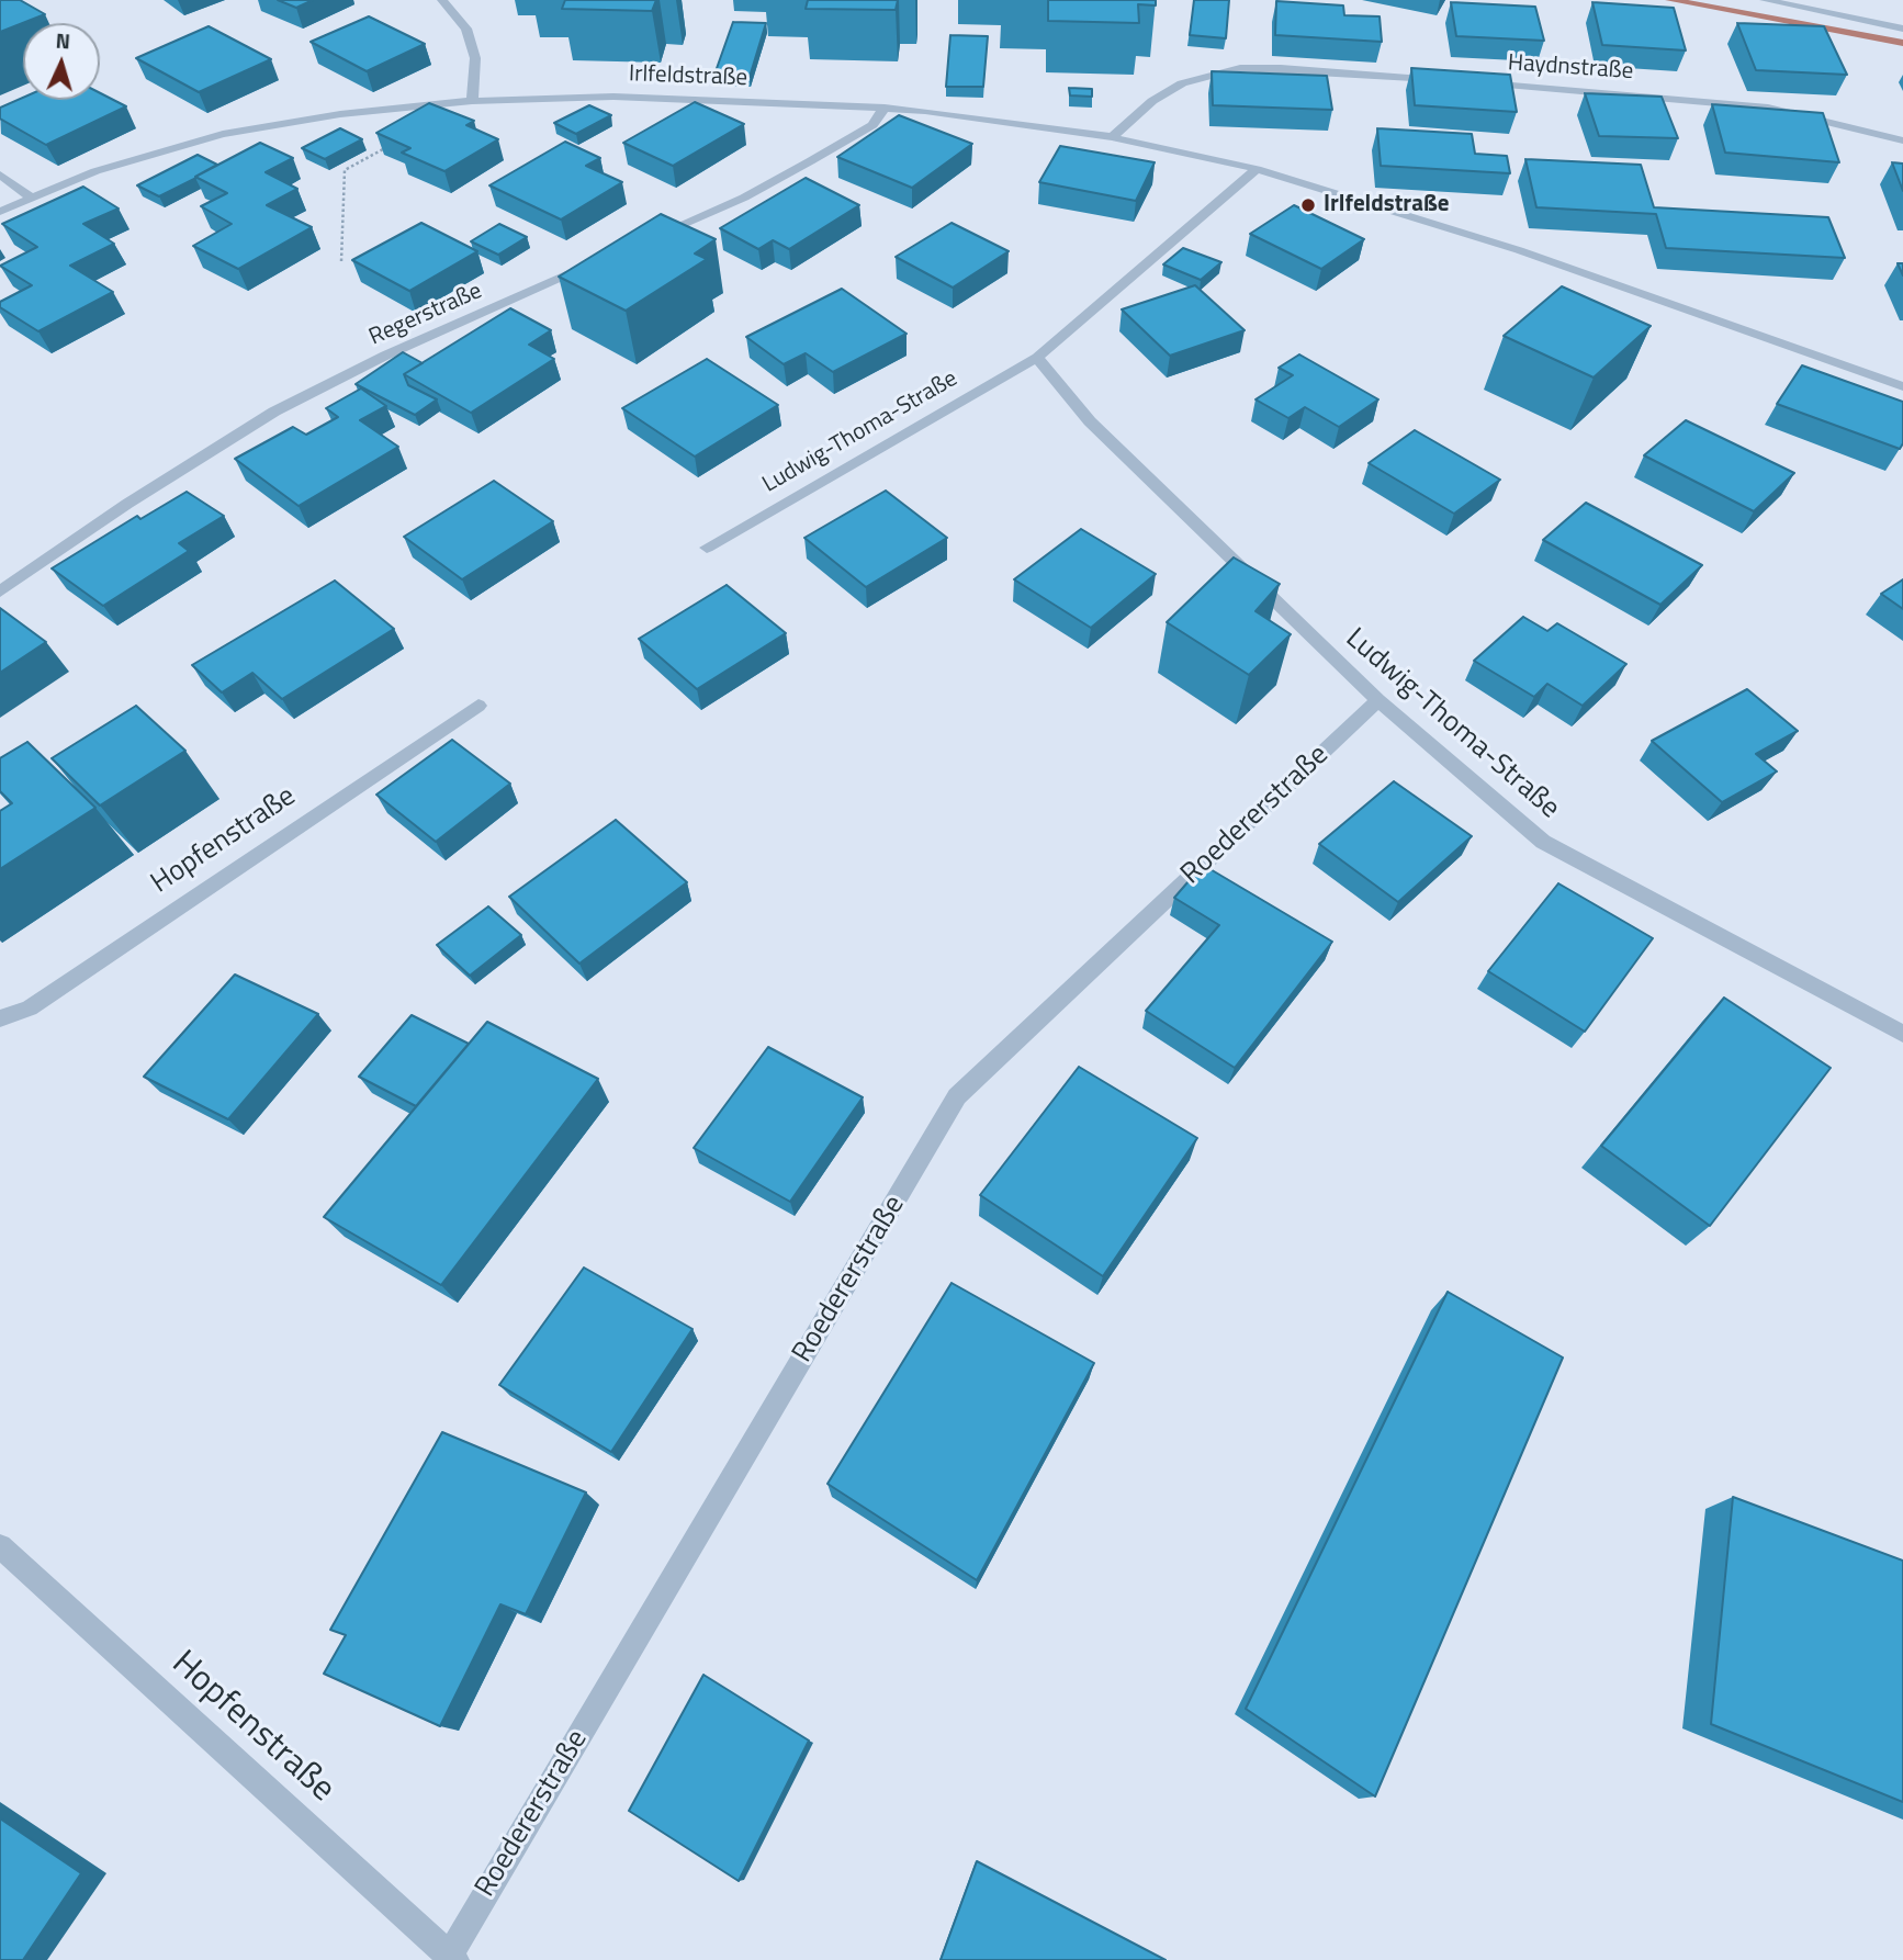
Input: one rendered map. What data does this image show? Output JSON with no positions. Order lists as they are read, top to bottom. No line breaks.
{"streets":{"street":["Haydnstraße","Irlfeldstraße","Regerstraße","Ludwig-Thoma-Straße","Roedererstraße","Hopfenstraße"]},"crossings":[["Irlfeldstraße","Ludwig-Thoma-Straße"],["Ludwig-Thoma-Straße","Roedererstraße"],["Roedererstraße","Hopfenstraße"]],"places":["Irlfeldstraße"],"north":"top"}
